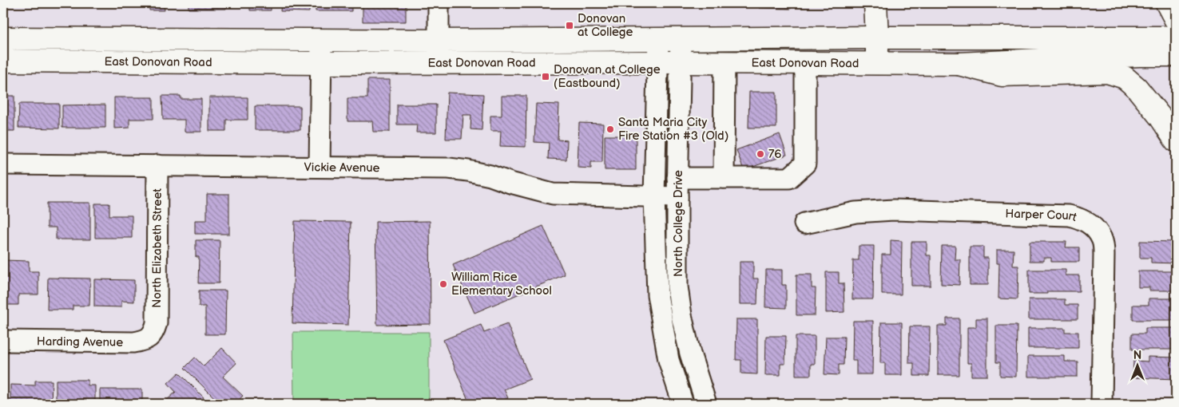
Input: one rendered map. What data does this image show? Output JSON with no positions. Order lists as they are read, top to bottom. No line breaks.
{"streets":{"main road":["East Donovan Road"],"street":["Vickie Avenue","Harper Court","North College Drive","North Elizabeth Street","Harding Avenue"]},"crossings":[["East Donovan Road","Vickie Avenue"],["East Donovan Road","North College Drive"],["Vickie Avenue","North College Drive"],["Vickie Avenue","North Elizabeth Street"],["North Elizabeth Street","Harding Avenue"]],"places":{"transit":["Donovan at College","Donovan at College (Eastbound)"],"other":["Santa Maria City Fire Station #3 (Old)","76","William Rice Elementary School"]},"north":"top"}
